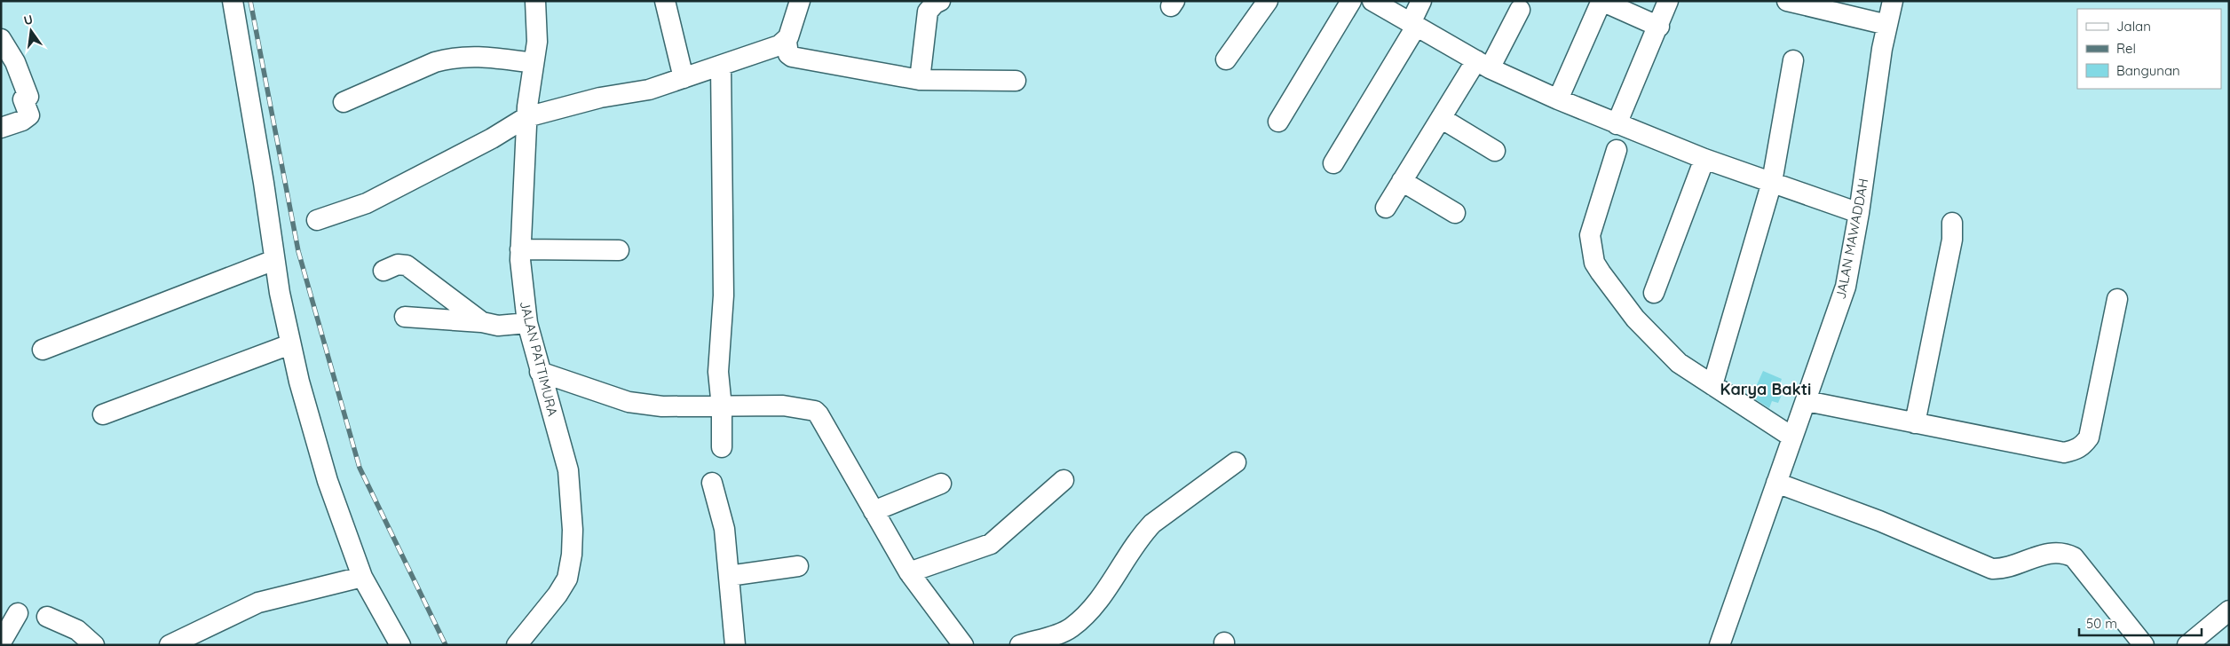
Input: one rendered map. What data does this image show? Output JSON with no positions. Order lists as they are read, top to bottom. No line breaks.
{"streets":{"street":["JALAN MAWADDAH","JALAN PATTIMURA"]},"districts":["Karya Bakti"],"legend":["Jalan","Rel","Bangunan"],"scale_bar":"50 m","north":"top"}
